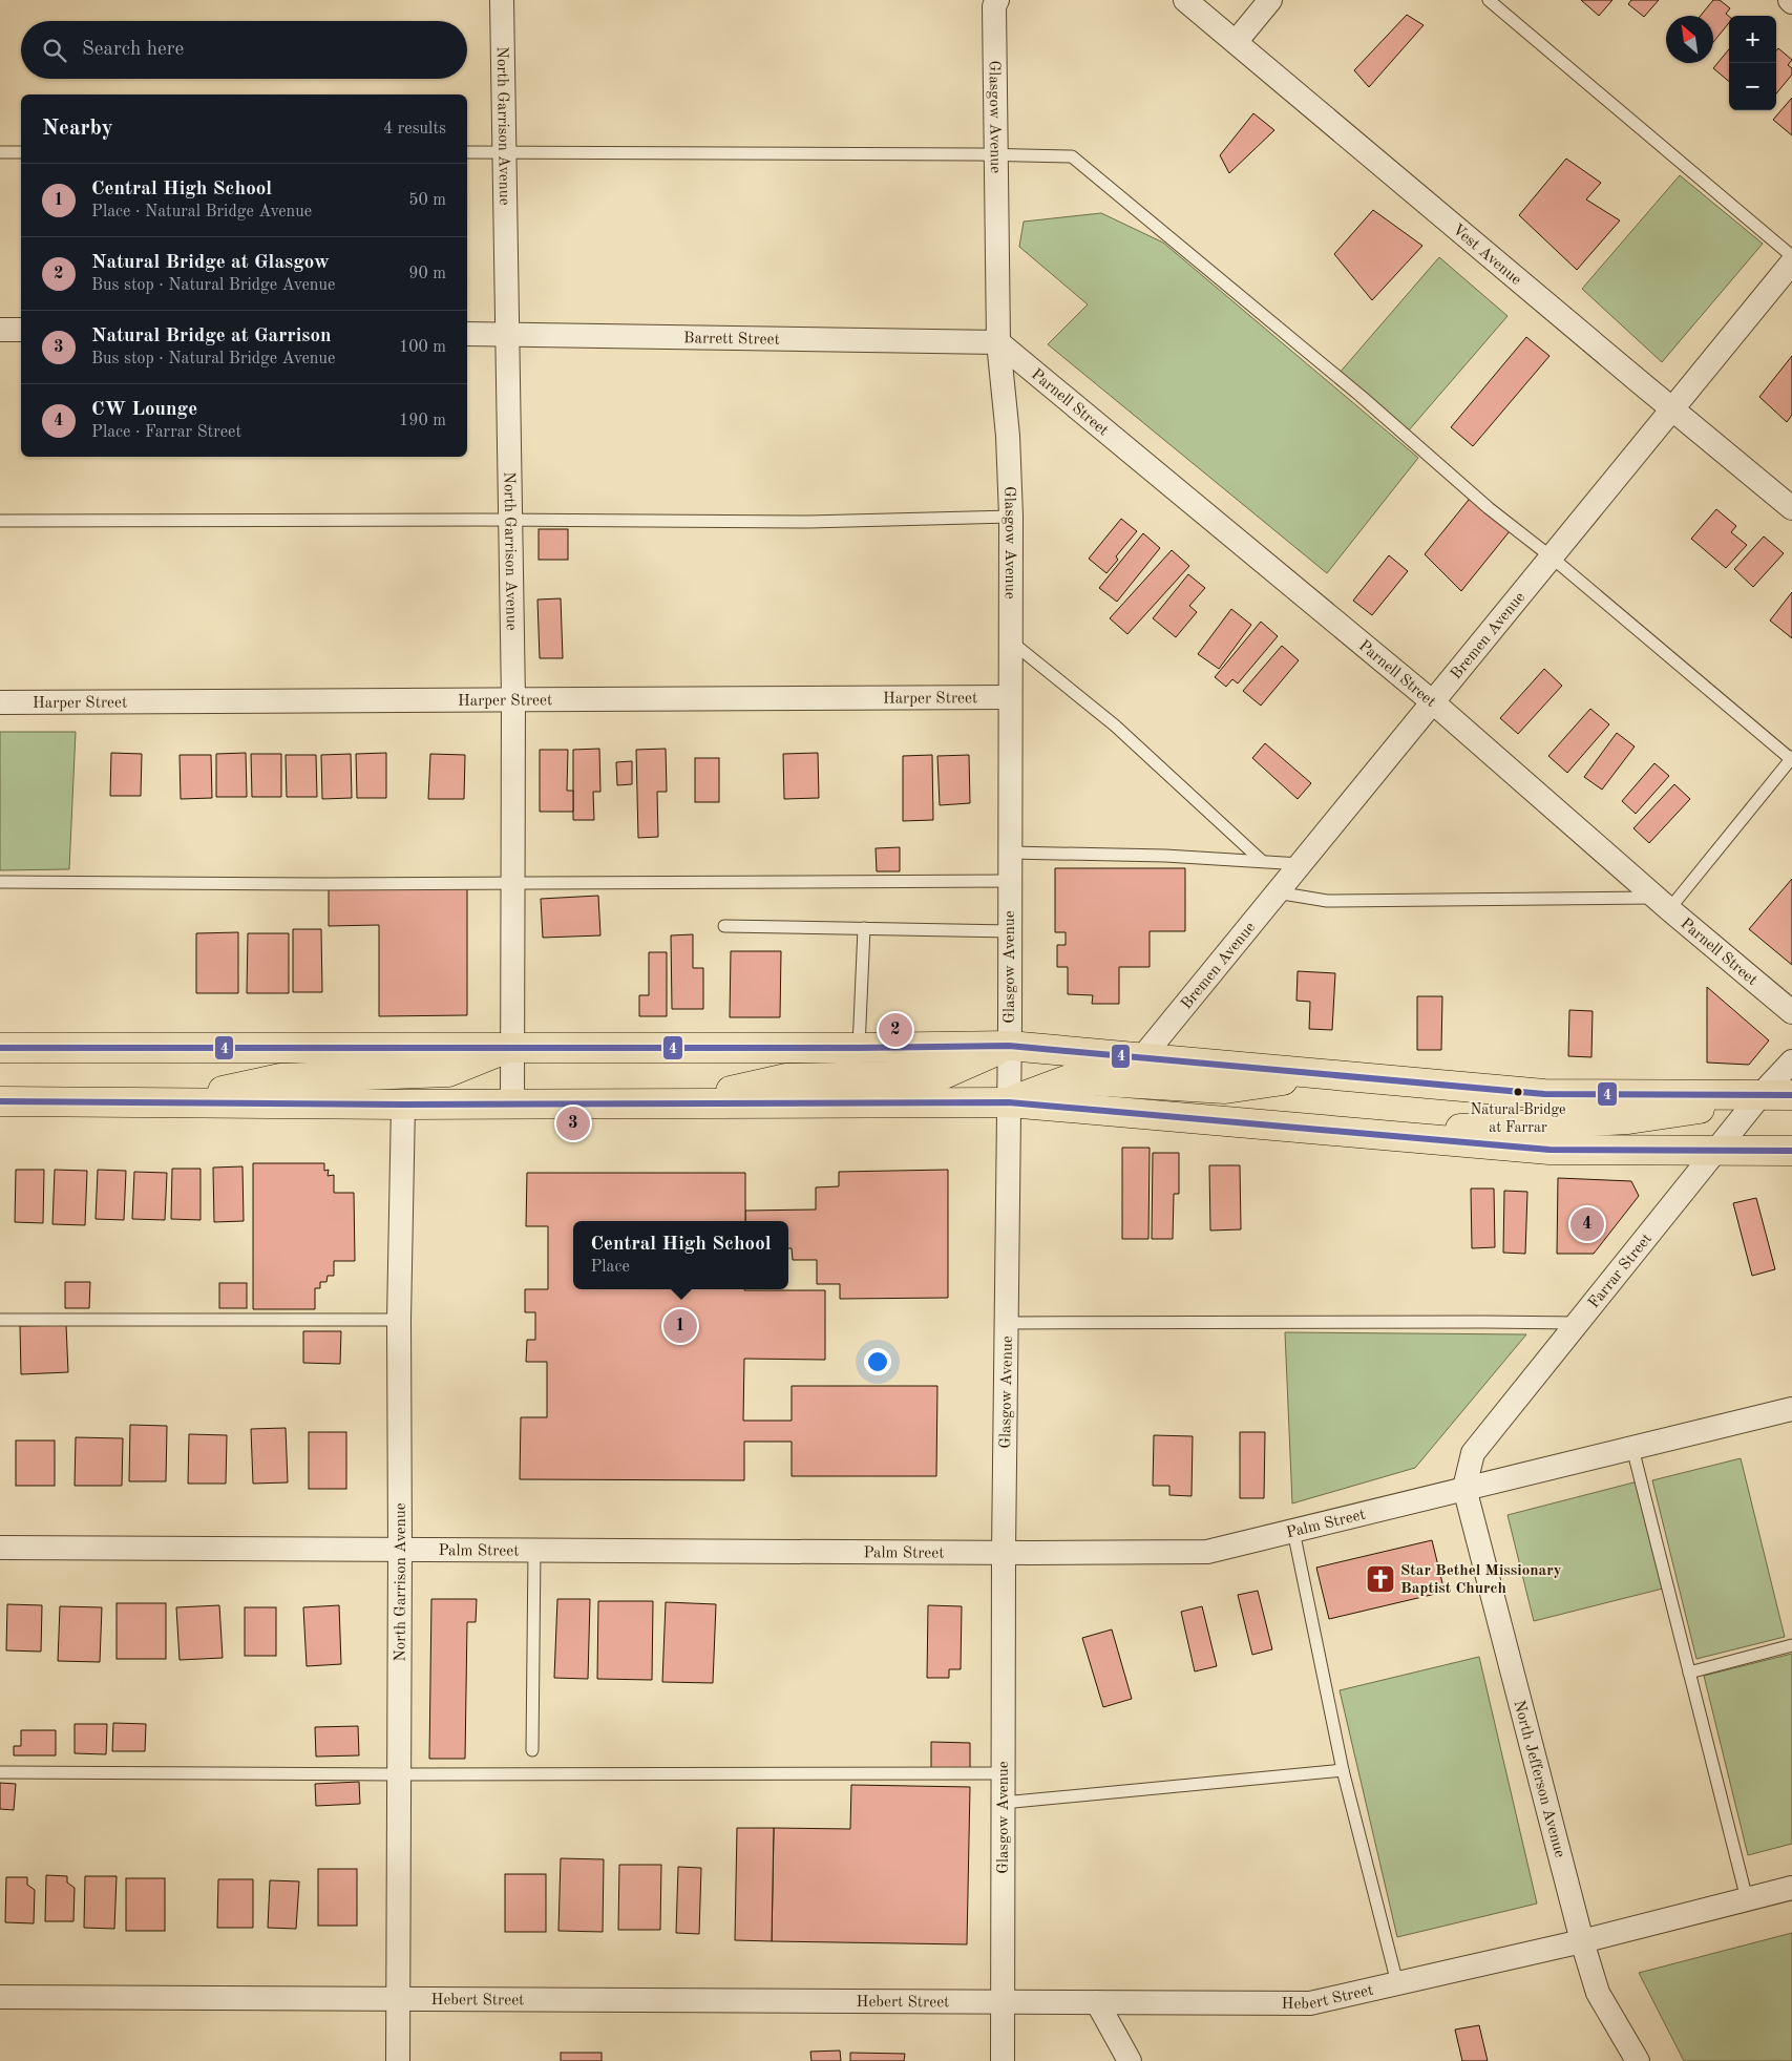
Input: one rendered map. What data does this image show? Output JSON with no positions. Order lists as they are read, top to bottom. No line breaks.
{"streets":{"street":["Glasgow Avenue","North Garrison Avenue","Vest Avenue","Barrett Street","Parnell Street","Bremen Avenue","Harper Street","Farrar Street","Palm Street","North Jefferson Avenue","Hebert Street"]},"crossings":[["Glasgow Avenue","Barrett Street"],["Glasgow Avenue","Parnell Street"],["Glasgow Avenue","Harper Street"],["Glasgow Avenue","Palm Street"],["Glasgow Avenue","Hebert Street"],["North Garrison Avenue","Barrett Street"],["North Garrison Avenue","Harper Street"],["North Garrison Avenue","Palm Street"],["North Garrison Avenue","Hebert Street"],["Vest Avenue","Bremen Avenue"],["Barrett Street","Parnell Street"],["Parnell Street","Bremen Avenue"],["Farrar Street","Palm Street"],["Farrar Street","North Jefferson Avenue"],["Palm Street","North Jefferson Avenue"],["North Jefferson Avenue","Hebert Street"]],"places":{"other":["Natural Bridge at Farrar"],"church":["Star Bethel Missionary Baptist Church"]},"lines":["transit line 4"],"north":"top left","page":{"map_buttons":["+","−"],"search":"Search here","heading":["Nearby","4 results"],"list":[{"mark":"1","name":"Central High School","note":"Place · Natural Bridge Avenue","value":"50 m"},{"mark":"2","name":"Natural Bridge at Glasgow","note":"Bus stop · Natural Bridge Avenue","value":"90 m"},{"mark":"3","name":"Natural Bridge at Garrison","note":"Bus stop · Natural Bridge Avenue","value":"100 m"},{"mark":"4","name":"CW Lounge","note":"Place · Farrar Street","value":"190 m"}],"pins":["2","3","4","1"],"popup":["Central High School","Place"]}}
